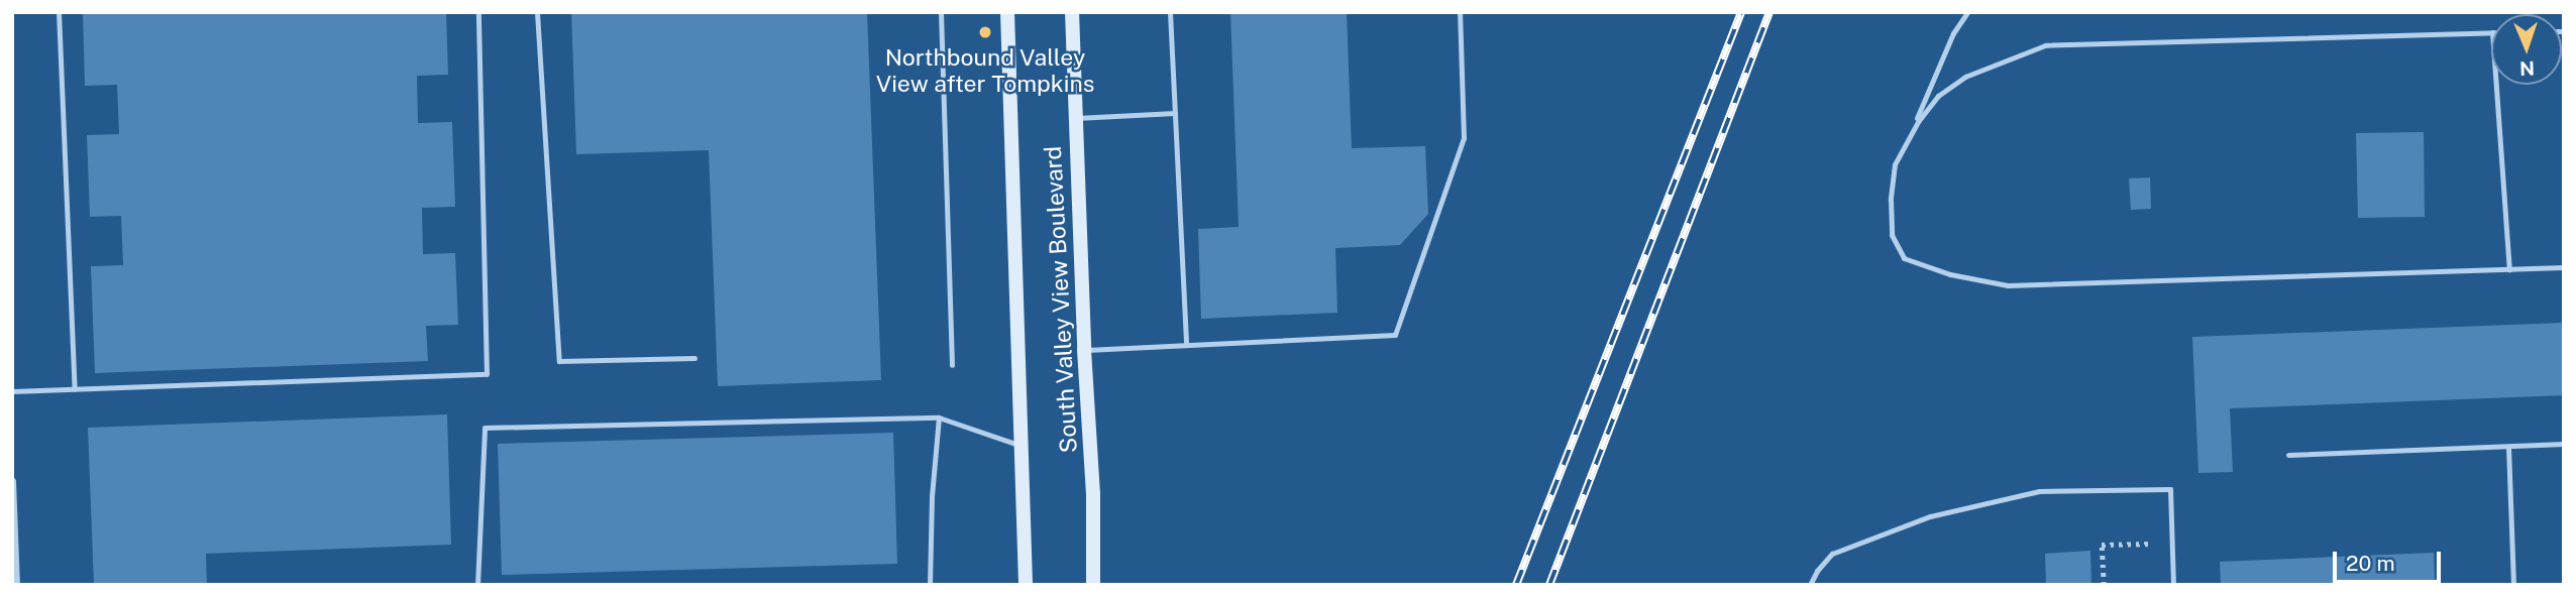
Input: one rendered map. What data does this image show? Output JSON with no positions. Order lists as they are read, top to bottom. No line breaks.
{"streets":{"main road":["South Valley View Boulevard"]},"places":["Northbound Valley View after Tompkins"],"scale_bar":"20 m","north":"bottom"}
